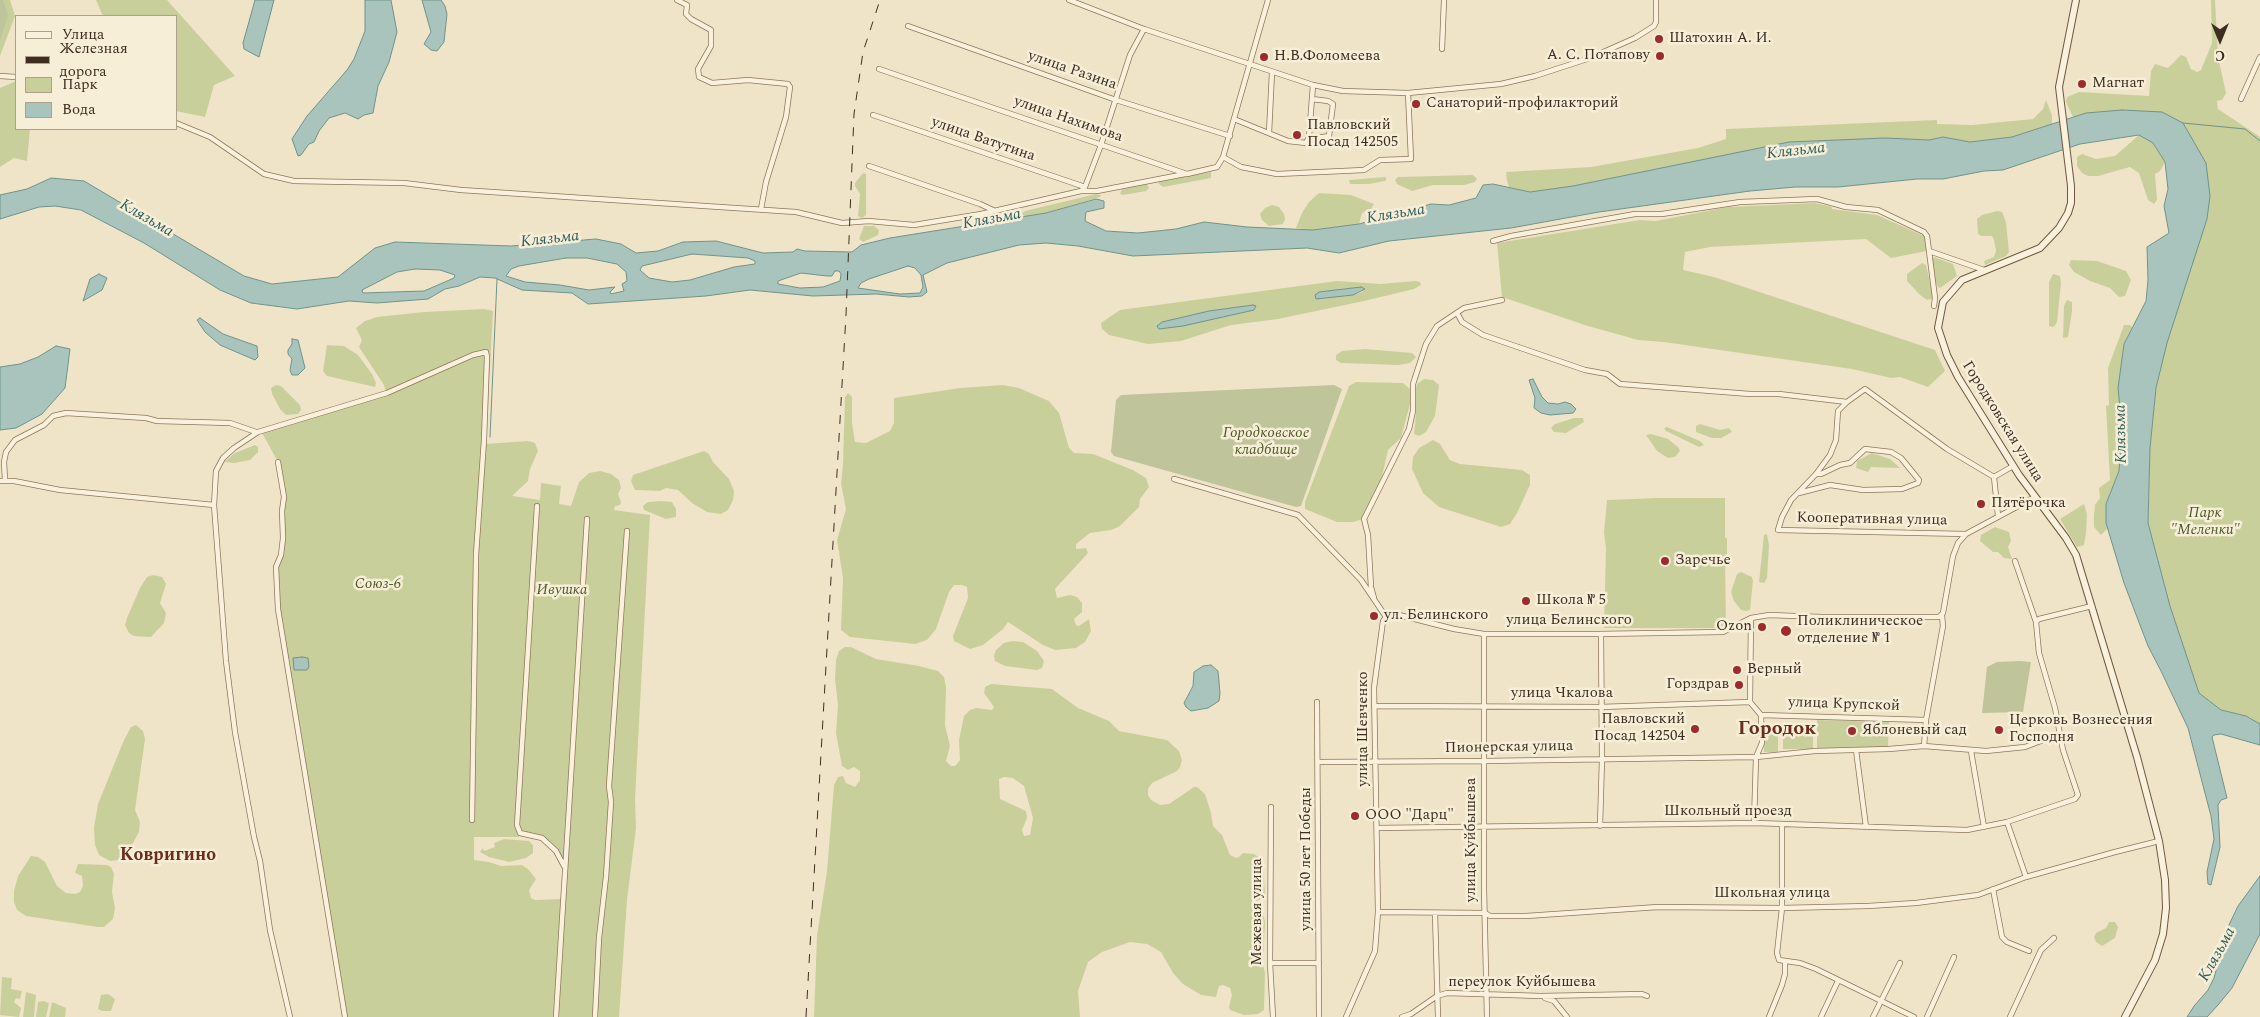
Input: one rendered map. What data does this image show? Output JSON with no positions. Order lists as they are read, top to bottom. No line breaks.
{"streets":{"main road":["Городковская улица"],"street":["улица Разина","улица Нахимова","улица Ватутина","Кооперативная улица","улица Белинского","улица Чкалова","улица Крупской","улица Шевченко","Пионерская улица","Школьный проезд","улица Куйбышева","улица 50 лет Победы","Школьная улица","Межевая улица","переулок Куйбышева"]},"crossings":[["Городковская улица","Школьная улица"],["улица Белинского","улица Шевченко"],["улица Белинского","улица Куйбышева"],["улица Чкалова","улица Шевченко"],["улица Чкалова","улица Куйбышева"],["улица Шевченко","Пионерская улица"],["улица Шевченко","Школьный проезд"],["улица Шевченко","Школьная улица"],["Пионерская улица","Школьный проезд"],["Пионерская улица","улица Куйбышева"],["Пионерская улица","улица 50 лет Победы"],["Школьный проезд","улица Куйбышева"],["улица Куйбышева","Школьная улица"],["улица Куйбышева","переулок Куйбышева"]],"districts":["Городок","Ковригино"],"water":["Клязьма"],"parks":["Городковское кладбище","Парк \"Меленки\"","Союз-6","Ивушка"],"places":["Шатохин А. И.","А. С. Потапову","Н.В.Фоломеева","Магнат","Санаторий-профилакторий","Павловский Посад 142505","Пятёрочка","Заречье","Школа № 5","ул. Белинского","Ozon","Поликлиническое отделение № 1","Верный","Горздрав","Павловский Посад 142504","Церковь Вознесения Господня","Яблоневый сад","ООО \"Дарц\""],"legend":["Улица","Железная дорога","Парк","Вода"],"north":"bottom"}
